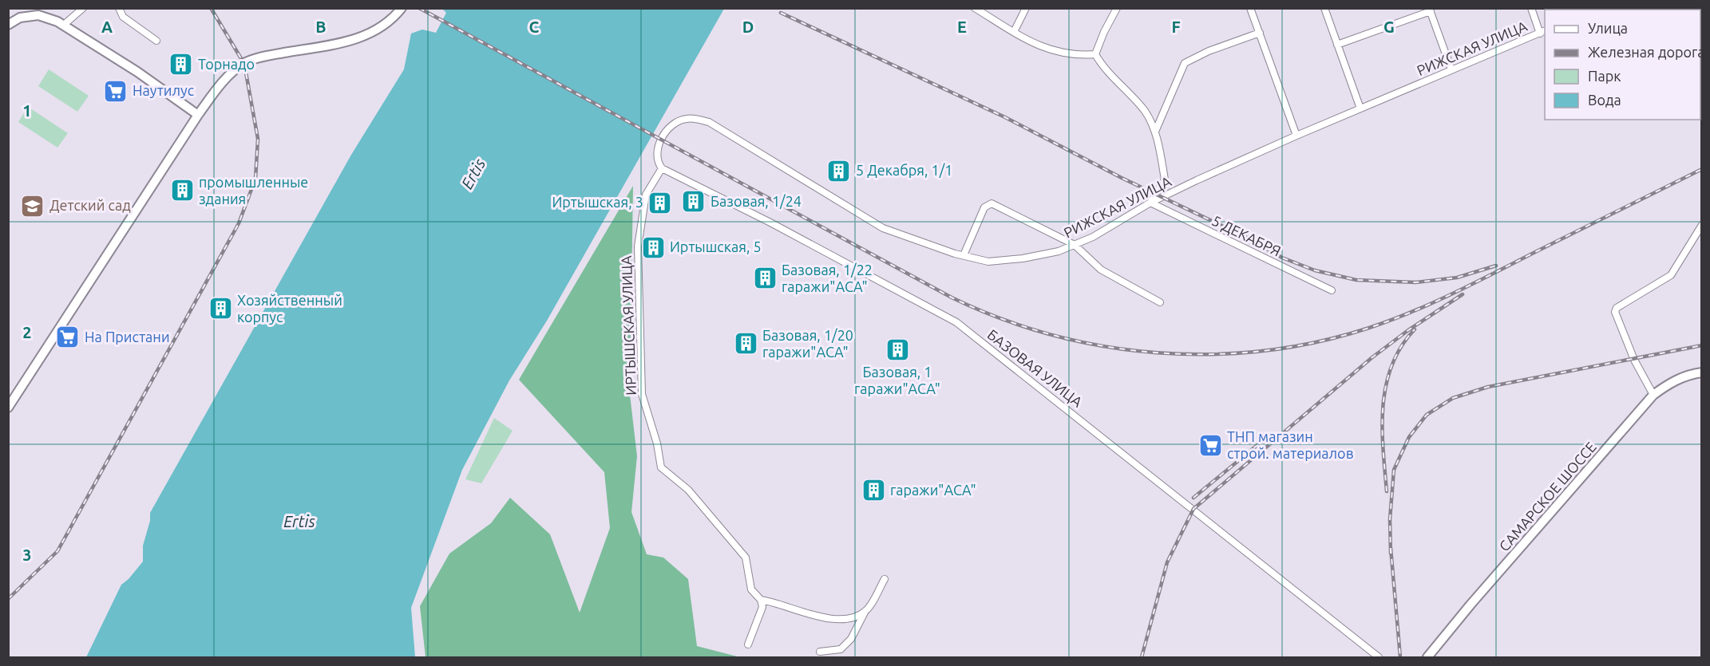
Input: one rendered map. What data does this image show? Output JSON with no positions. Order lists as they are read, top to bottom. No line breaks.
{"streets":{"street":["РИЖСКАЯ УЛИЦА","5 ДЕКАБРЯ","ИРТЫШСКАЯ УЛИЦА","БАЗОВАЯ УЛИЦА","САМАРСКОЕ ШОССЕ"]},"crossings":[["РИЖСКАЯ УЛИЦА","5 ДЕКАБРЯ"],["РИЖСКАЯ УЛИЦА","ИРТЫШСКАЯ УЛИЦА"],["РИЖСКАЯ УЛИЦА","БАЗОВАЯ УЛИЦА"],["ИРТЫШСКАЯ УЛИЦА","БАЗОВАЯ УЛИЦА"]],"water":["Ertis"],"places":{"building":["Торнадо","5 Декабря, 1/1","промышленные здания","Базовая, 1/24","Иртышская, 3","Иртышская, 5","Базовая, 1/22 гаражи\"ACА\"","Хозяйственный корпус","Базовая, 1/20 гаражи\"ACА\"","Базовая, 1 гаражи\"ACА\"","гаражи\"ACА\""],"supermarket":["Наутилус","На Пристани","ТНП магазин строй. материалов"],"school or university":["Детский сад"]},"legend":["Улица","Железная дорога","Парк","Вода"],"grid":{"columns":["A","B","C","D","E","F","G"],"rows":["1","2","3"]}}
